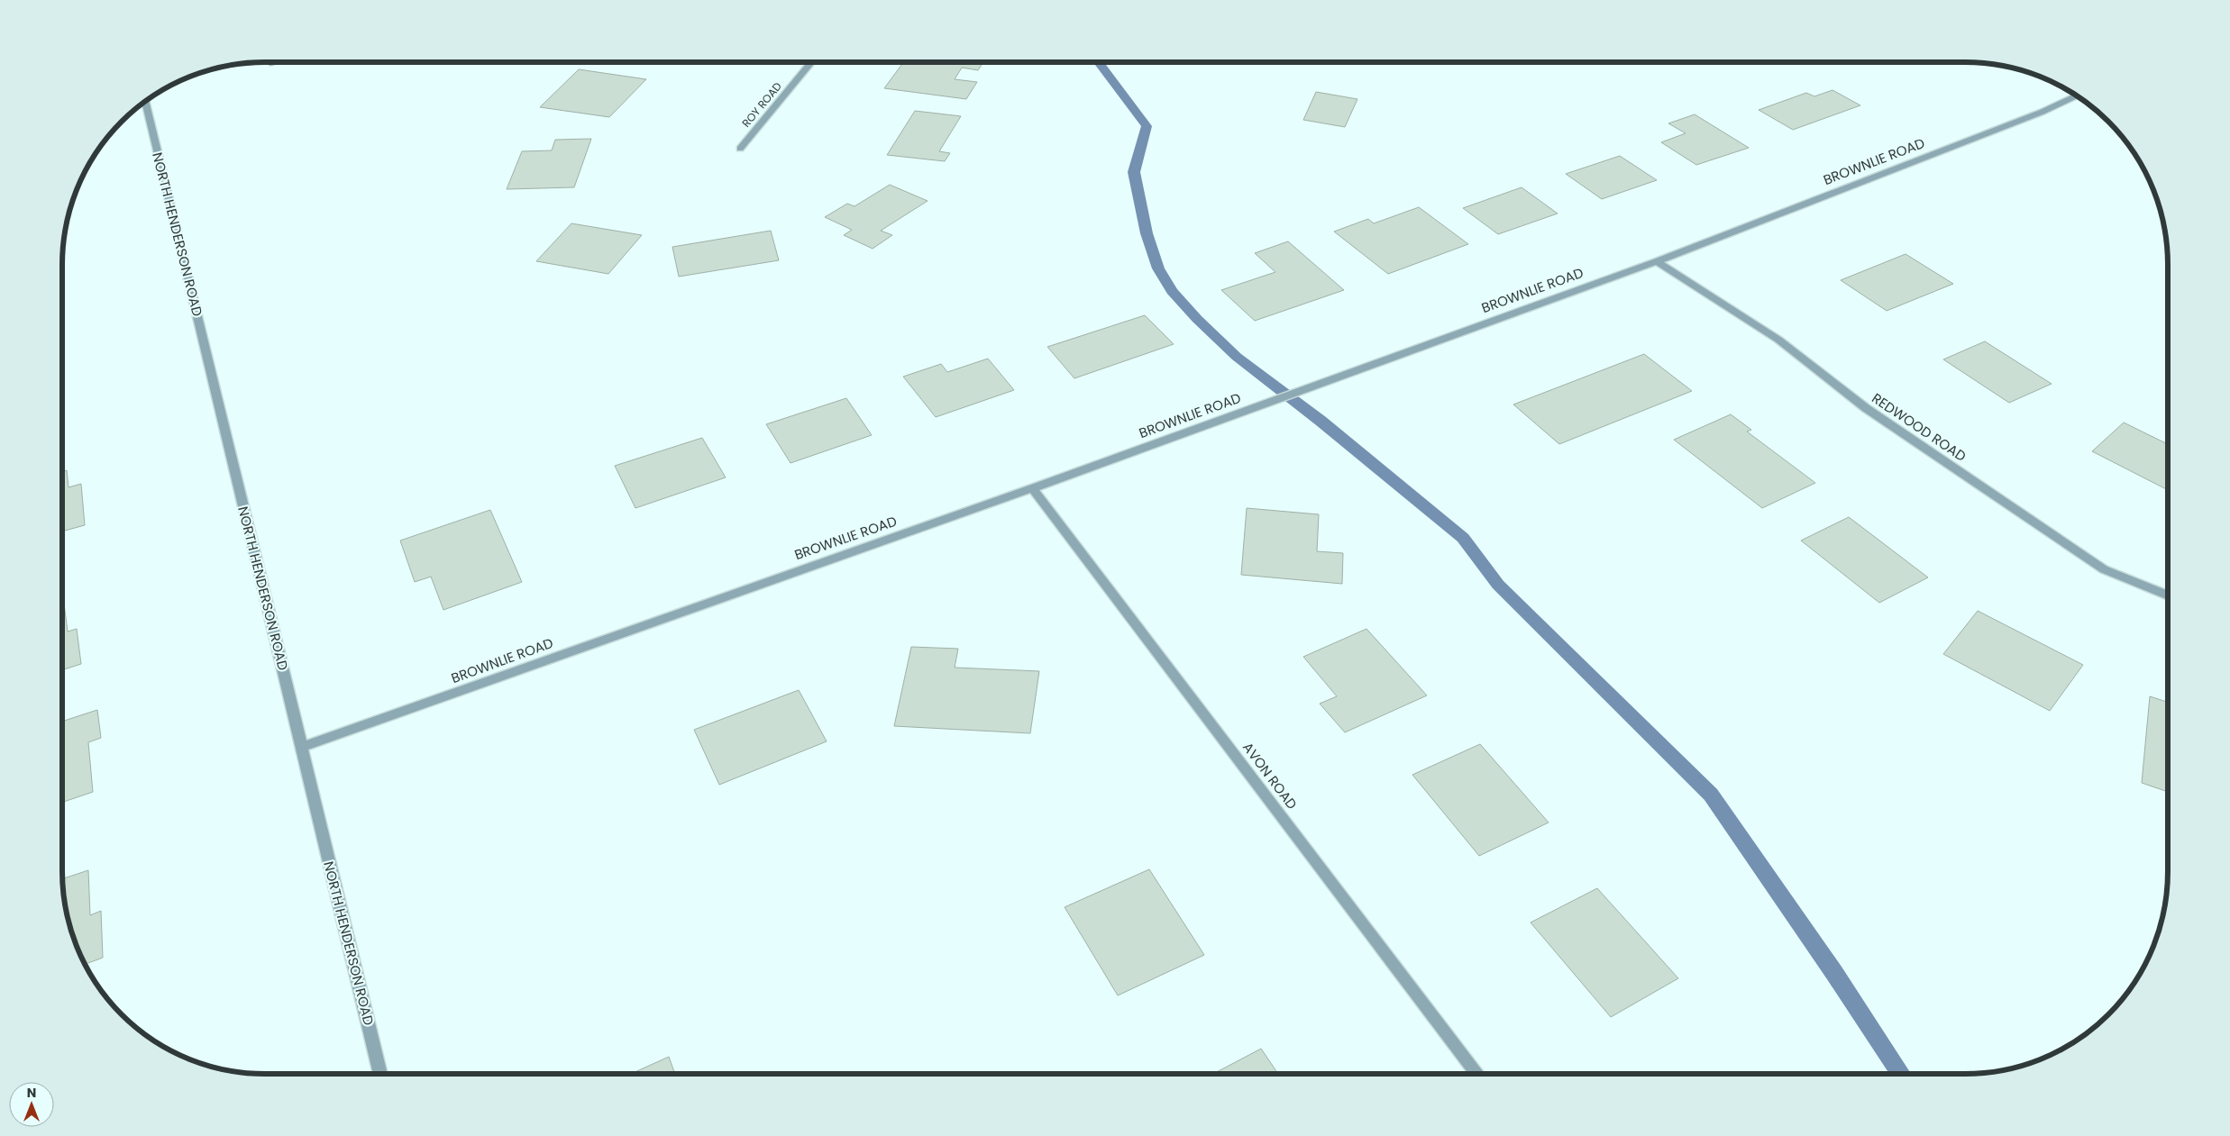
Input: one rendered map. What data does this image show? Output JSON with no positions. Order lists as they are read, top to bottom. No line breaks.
{"streets":{"street":["ROY ROAD","BROWNLIE ROAD","NORTH HENDERSON ROAD","REDWOOD ROAD","AVON ROAD"]},"crossings":[["BROWNLIE ROAD","NORTH HENDERSON ROAD"],["BROWNLIE ROAD","REDWOOD ROAD"],["BROWNLIE ROAD","AVON ROAD"]],"north":"top"}
